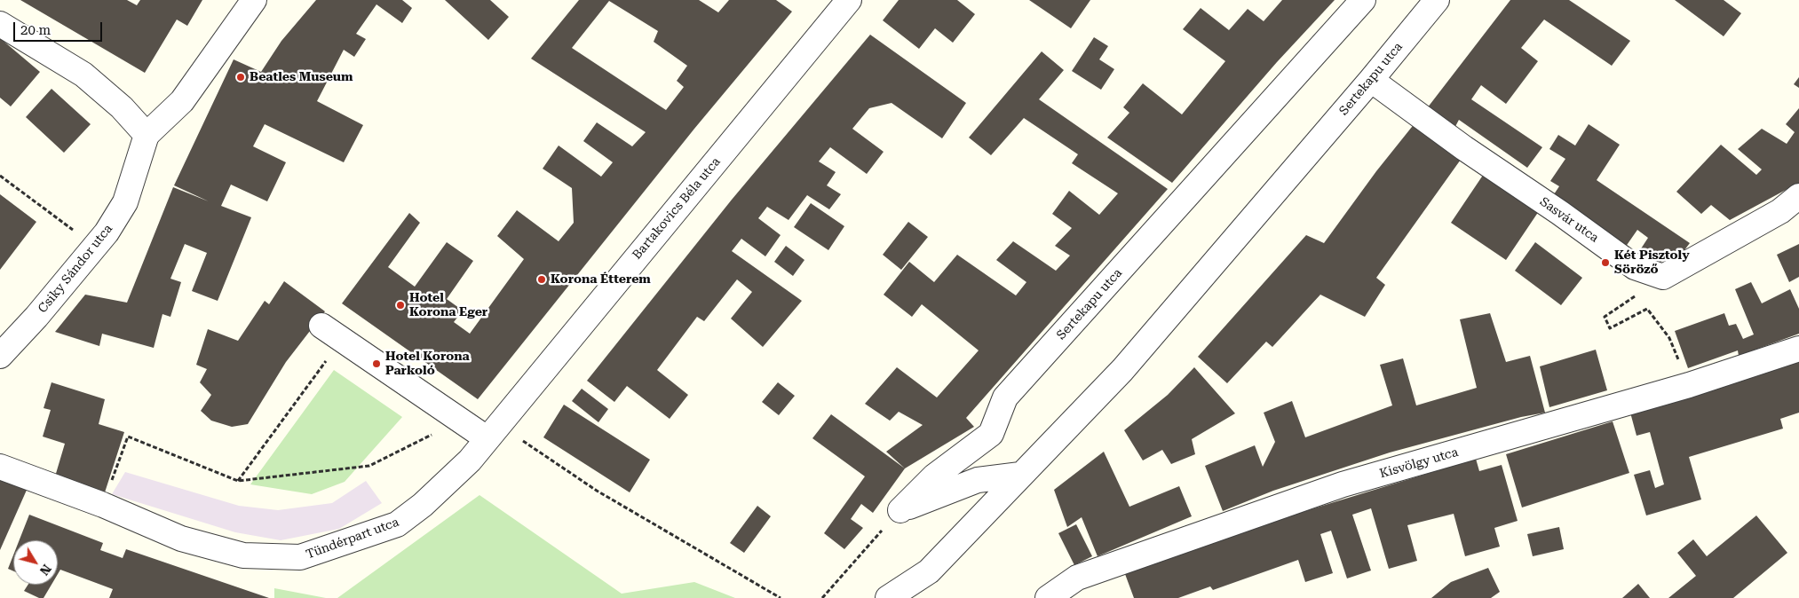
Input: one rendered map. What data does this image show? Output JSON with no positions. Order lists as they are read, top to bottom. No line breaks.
{"streets":{"street":["Sertekapu utca","Bartakovics Béla utca","Sasvár utca","Csiky Sándor utca","Kisvölgy utca","Tündérpart utca"]},"crossings":[["Sertekapu utca","Sasvár utca"],["Bartakovics Béla utca","Tündérpart utca"]],"places":["Beatles Museum","Két Pisztoly Söröző","Korona Étterem","Hotel Korona Eger","Hotel Korona Parkoló"],"scale_bar":"20 m","north":"bottom right"}
